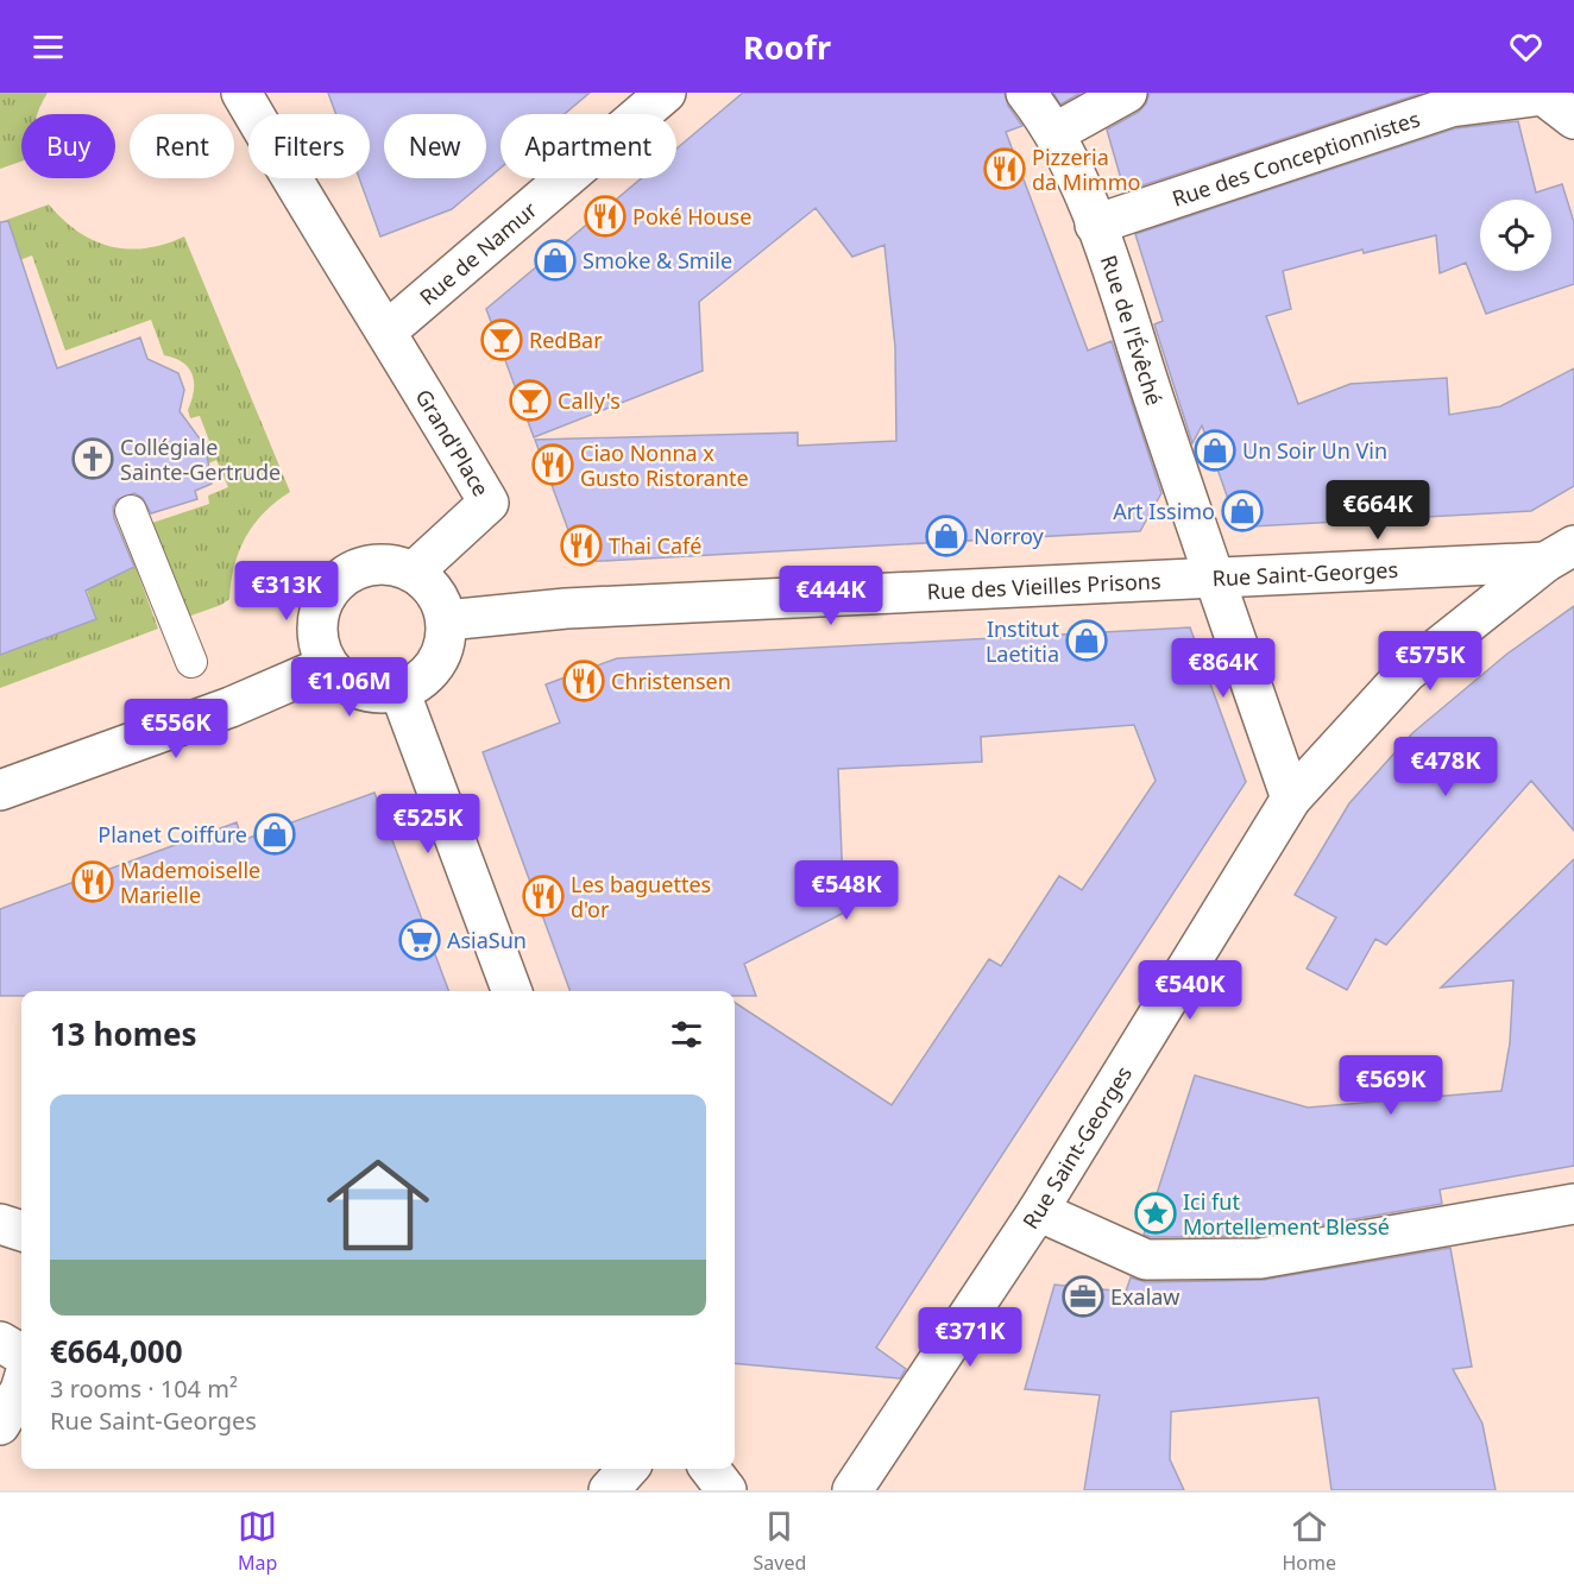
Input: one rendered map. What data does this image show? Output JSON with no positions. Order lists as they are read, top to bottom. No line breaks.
{"streets":{"street":["Rue des Conceptionnistes","Rue de Namur","Rue de l'Évêché","Grand'Place","Rue Saint-Georges","Rue des Vieilles Prisons"]},"crossings":[["Rue des Conceptionnistes","Rue de l'Évêché"],["Rue de Namur","Grand'Place"],["Rue de l'Évêché","Rue Saint-Georges"],["Rue de l'Évêché","Rue des Vieilles Prisons"],["Grand'Place","Rue des Vieilles Prisons"],["Rue Saint-Georges","Rue des Vieilles Prisons"]],"places":{"restaurant":["Pizzeria da Mimmo","Poké House","Ciao Nonna x Gusto Ristorante","Thai Café","Christensen","Mademoiselle Marielle","Les baguettes d'or"],"shop":["Smoke & Smile","Un Soir Un Vin","Art Issimo","Norroy","Institut Laetitia","Planet Coiffure"],"bar":["RedBar","Cally's"],"church":["Collégiale Sainte-Gertrude"],"supermarket":["AsiaSun"],"place":["Ici fut Mortellement Blessé"],"office":["Exalaw"]},"page":{"header":"Roofr","chip":["Buy","Rent","Filters","New","Apartment"],"price":["€664K","€313K","€444K","€575K","€864K","€1.06M","€556K","€478K","€525K","€548K","€540K","€569K","€371K"],"heading":"13 homes","list":[{"name":"€664,000","note":"3 rooms · 104 m² · Rue Saint-Georges"}],"tabs":["Map","Saved","Home"]}}
